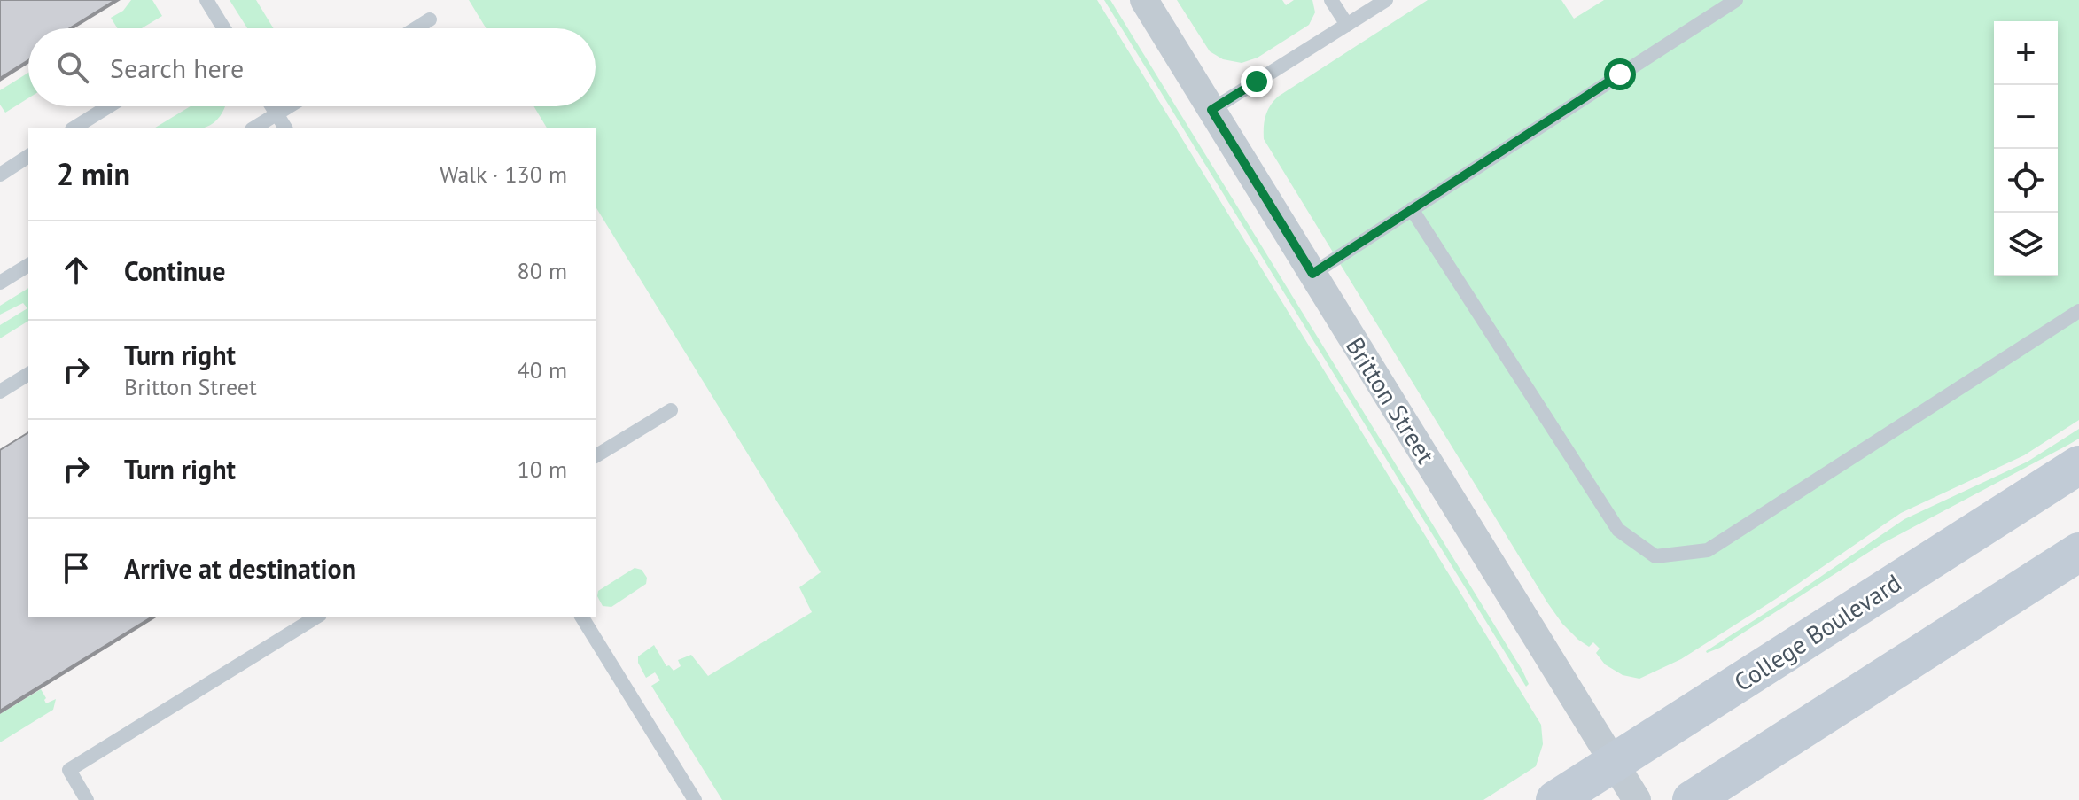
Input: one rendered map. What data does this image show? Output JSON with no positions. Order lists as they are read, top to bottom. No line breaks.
{"streets":{"main road":["College Boulevard"],"street":["Britton Street"]},"crossings":[["Britton Street","College Boulevard"]],"page":{"map_buttons":["+","−"],"search":"Search here","heading":["2 min","Walk · 130 m"],"list":[["Continue","80 m"],["Turn right","Britton Street","40 m"],["Turn right","10 m"],"Arrive at destination"]}}
